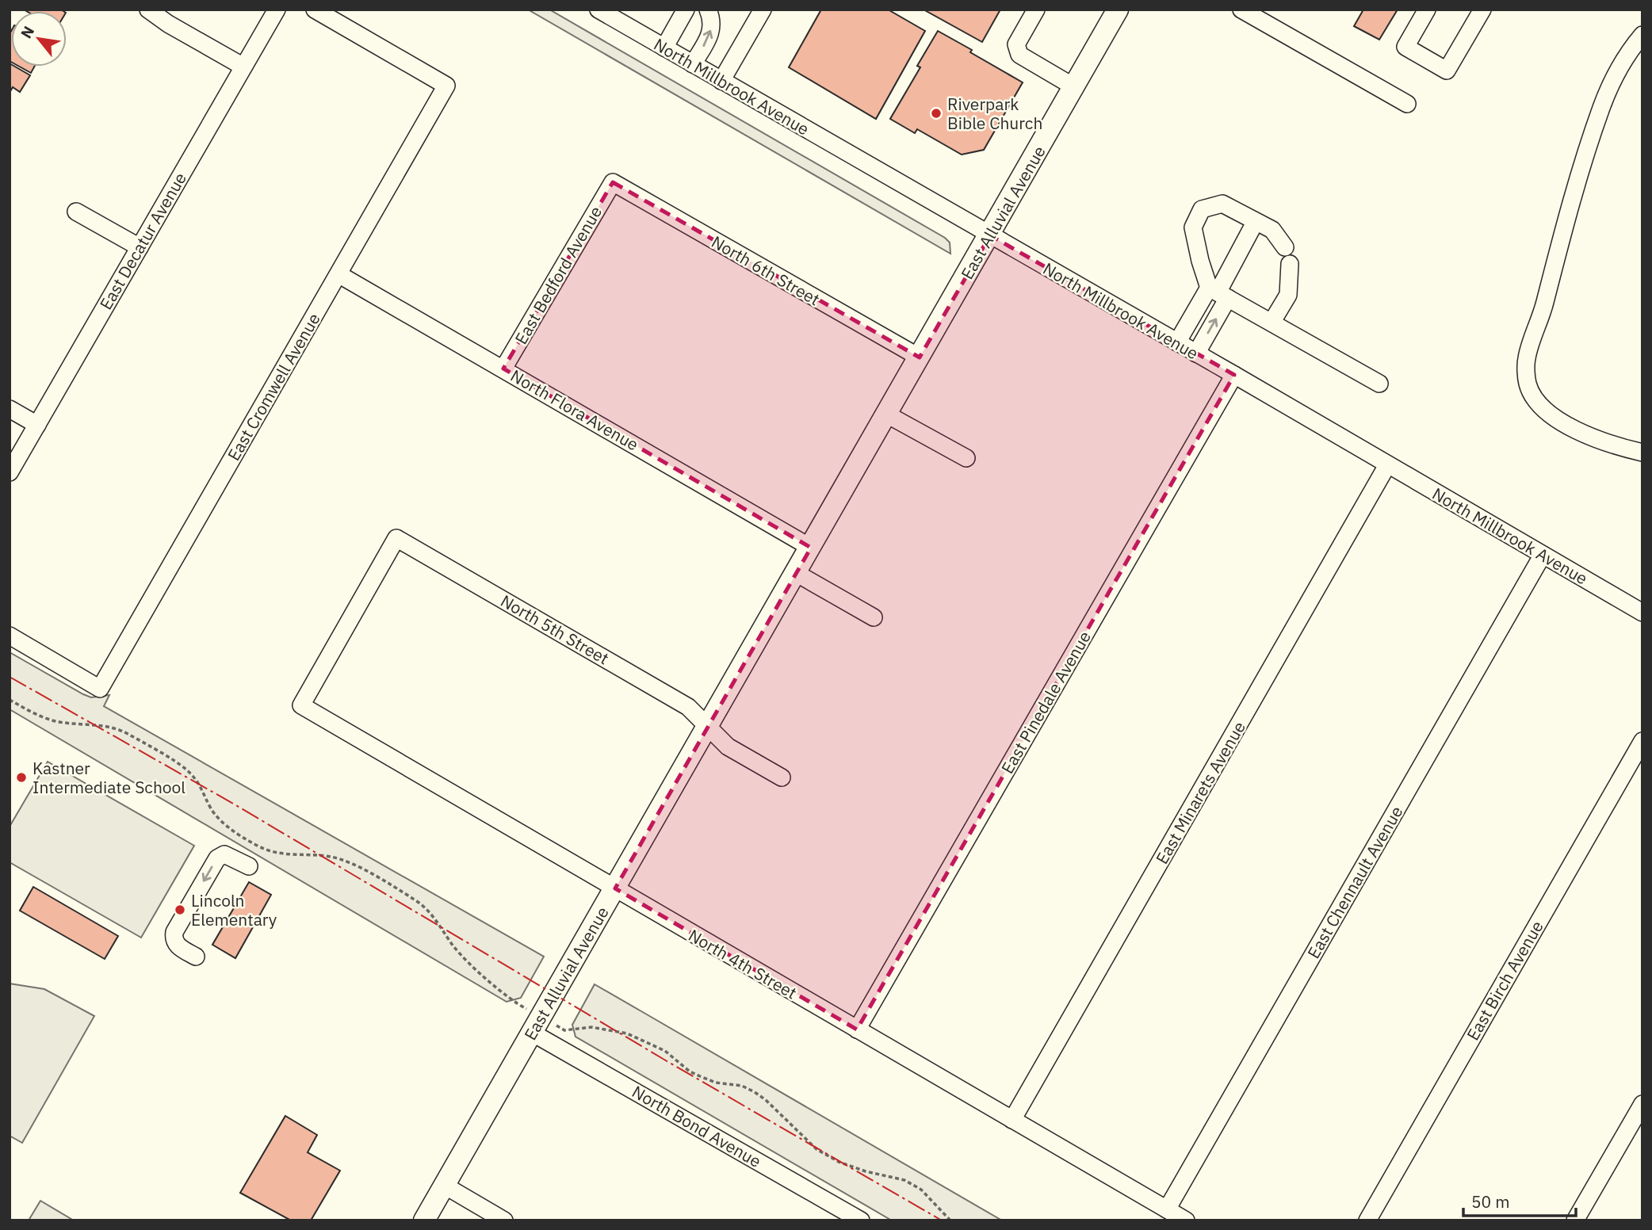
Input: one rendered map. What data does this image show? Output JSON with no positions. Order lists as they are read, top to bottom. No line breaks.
{"streets":{"main road":["East Alluvial Avenue"],"street":["North Millbrook Avenue","East Decatur Avenue","North 6th Street","East Bedford Avenue","East Cromwell Avenue","North Flora Avenue","North 5th Street","East Pinedale Avenue","East Minarets Avenue","East Chennault Avenue","North 4th Street","East Birch Avenue","North Bond Avenue"]},"crossings":[["North Millbrook Avenue","East Alluvial Avenue"],["North Millbrook Avenue","East Pinedale Avenue"],["North Millbrook Avenue","East Minarets Avenue"],["North Millbrook Avenue","East Chennault Avenue"],["East Alluvial Avenue","North 6th Street"],["East Alluvial Avenue","North Flora Avenue"],["East Alluvial Avenue","North 5th Street"],["East Alluvial Avenue","North 4th Street"],["East Alluvial Avenue","North Bond Avenue"],["North 6th Street","East Bedford Avenue"],["East Bedford Avenue","North Flora Avenue"],["East Cromwell Avenue","North Flora Avenue"],["North 5th Street","North 4th Street"],["East Pinedale Avenue","North 4th Street"],["East Minarets Avenue","North 4th Street"],["East Chennault Avenue","North 4th Street"]],"places":["Riverpark Bible Church","Kastner Intermediate School","Lincoln Elementary"],"scale_bar":"50 m","north":"top left"}
